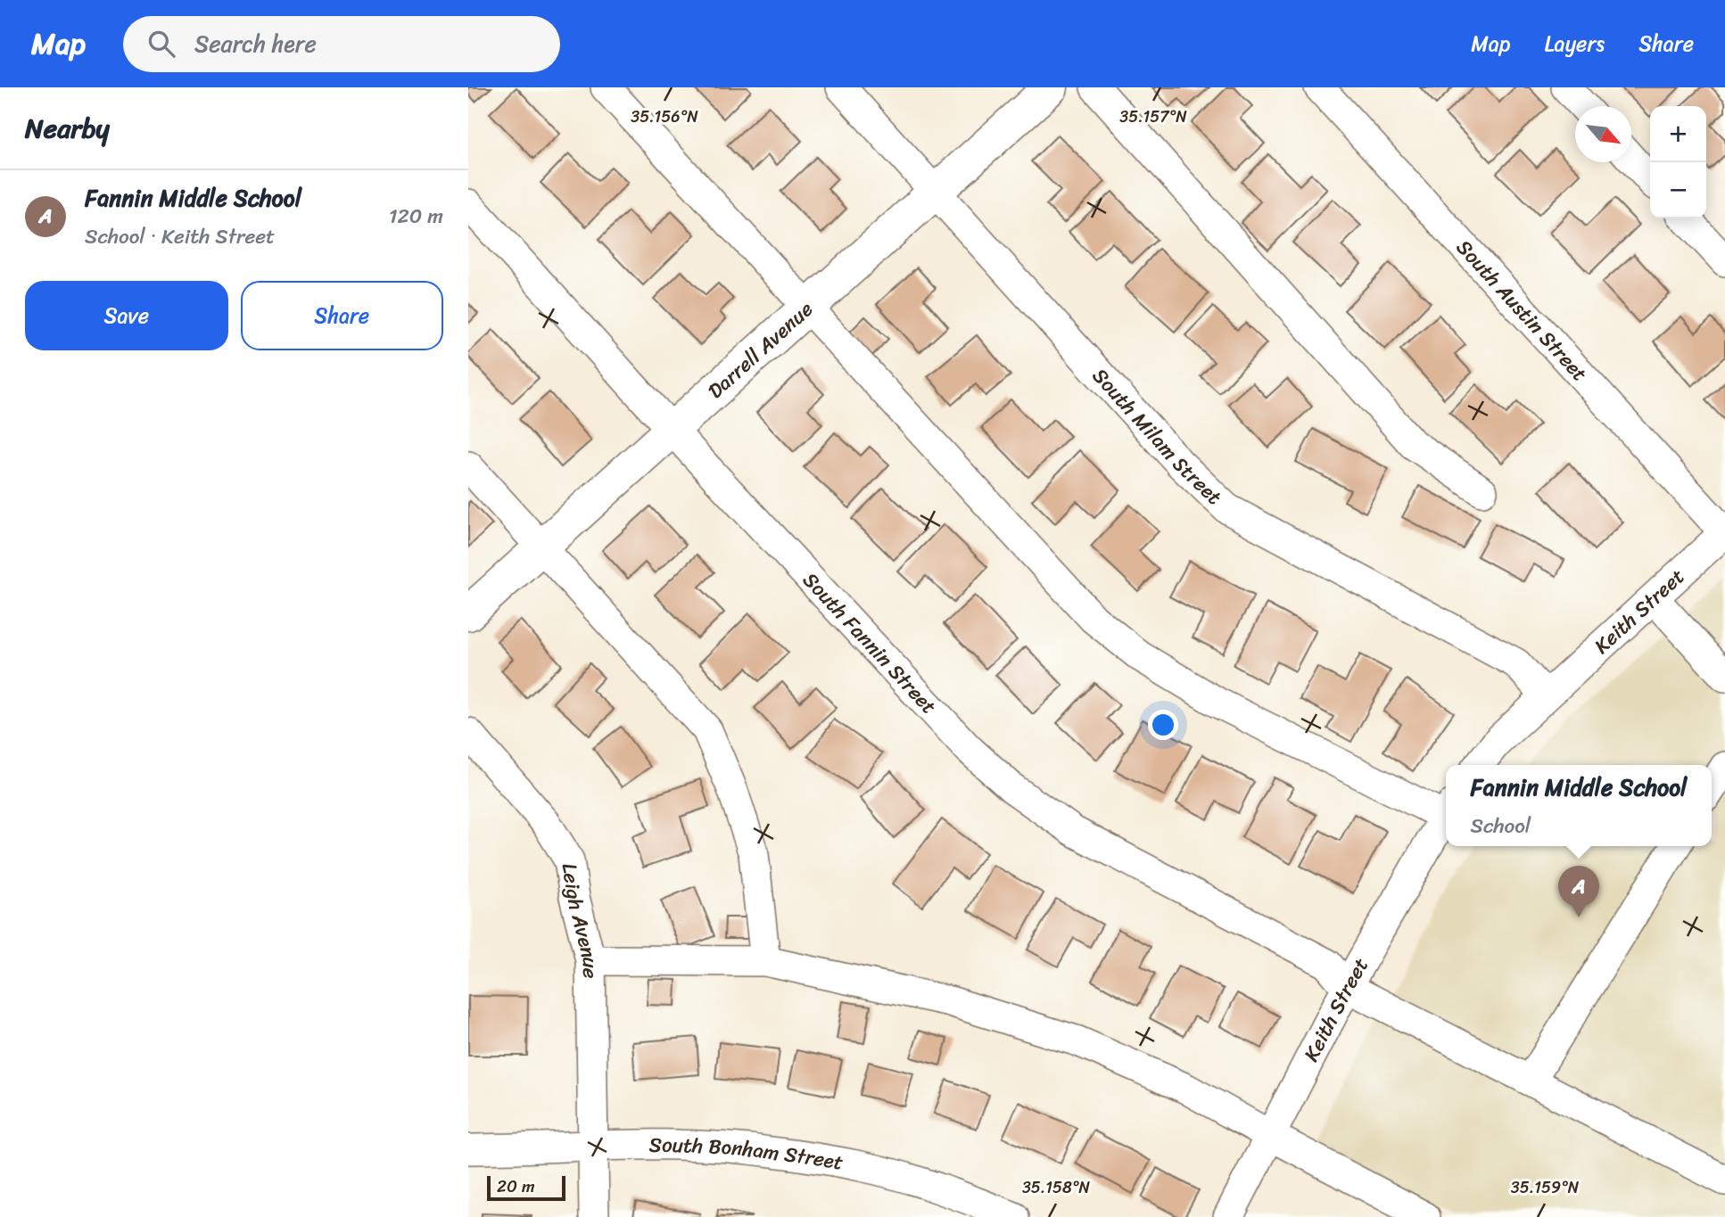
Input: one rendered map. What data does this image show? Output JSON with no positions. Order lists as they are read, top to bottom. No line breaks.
{"streets":{"main road":["Darrell Avenue"],"street":["South Austin Street","South Milam Street","Keith Street","South Fannin Street","Leigh Avenue","South Bonham Street"]},"crossings":[["South Austin Street","Keith Street"],["Darrell Avenue","South Milam Street"],["Darrell Avenue","South Fannin Street"],["South Milam Street","Keith Street"],["Keith Street","South Fannin Street"],["Leigh Avenue","South Bonham Street"]],"scale_bar":"20 m","north":"bottom right","page":{"header":"Map","search":"Search here","nav":["Map","Layers","Share"],"heading":"Nearby","map_buttons":["+","−"],"list":[{"mark":"A","name":"Fannin Middle School","note":"School · Keith Street","value":"120 m"}],"buttons":["Save","Share"],"popup":["Fannin Middle School","School"],"pins":"A","scale":"20 m"},"coordinates":["35.156°N","35.157°N","35.158°N","35.159°N"]}
